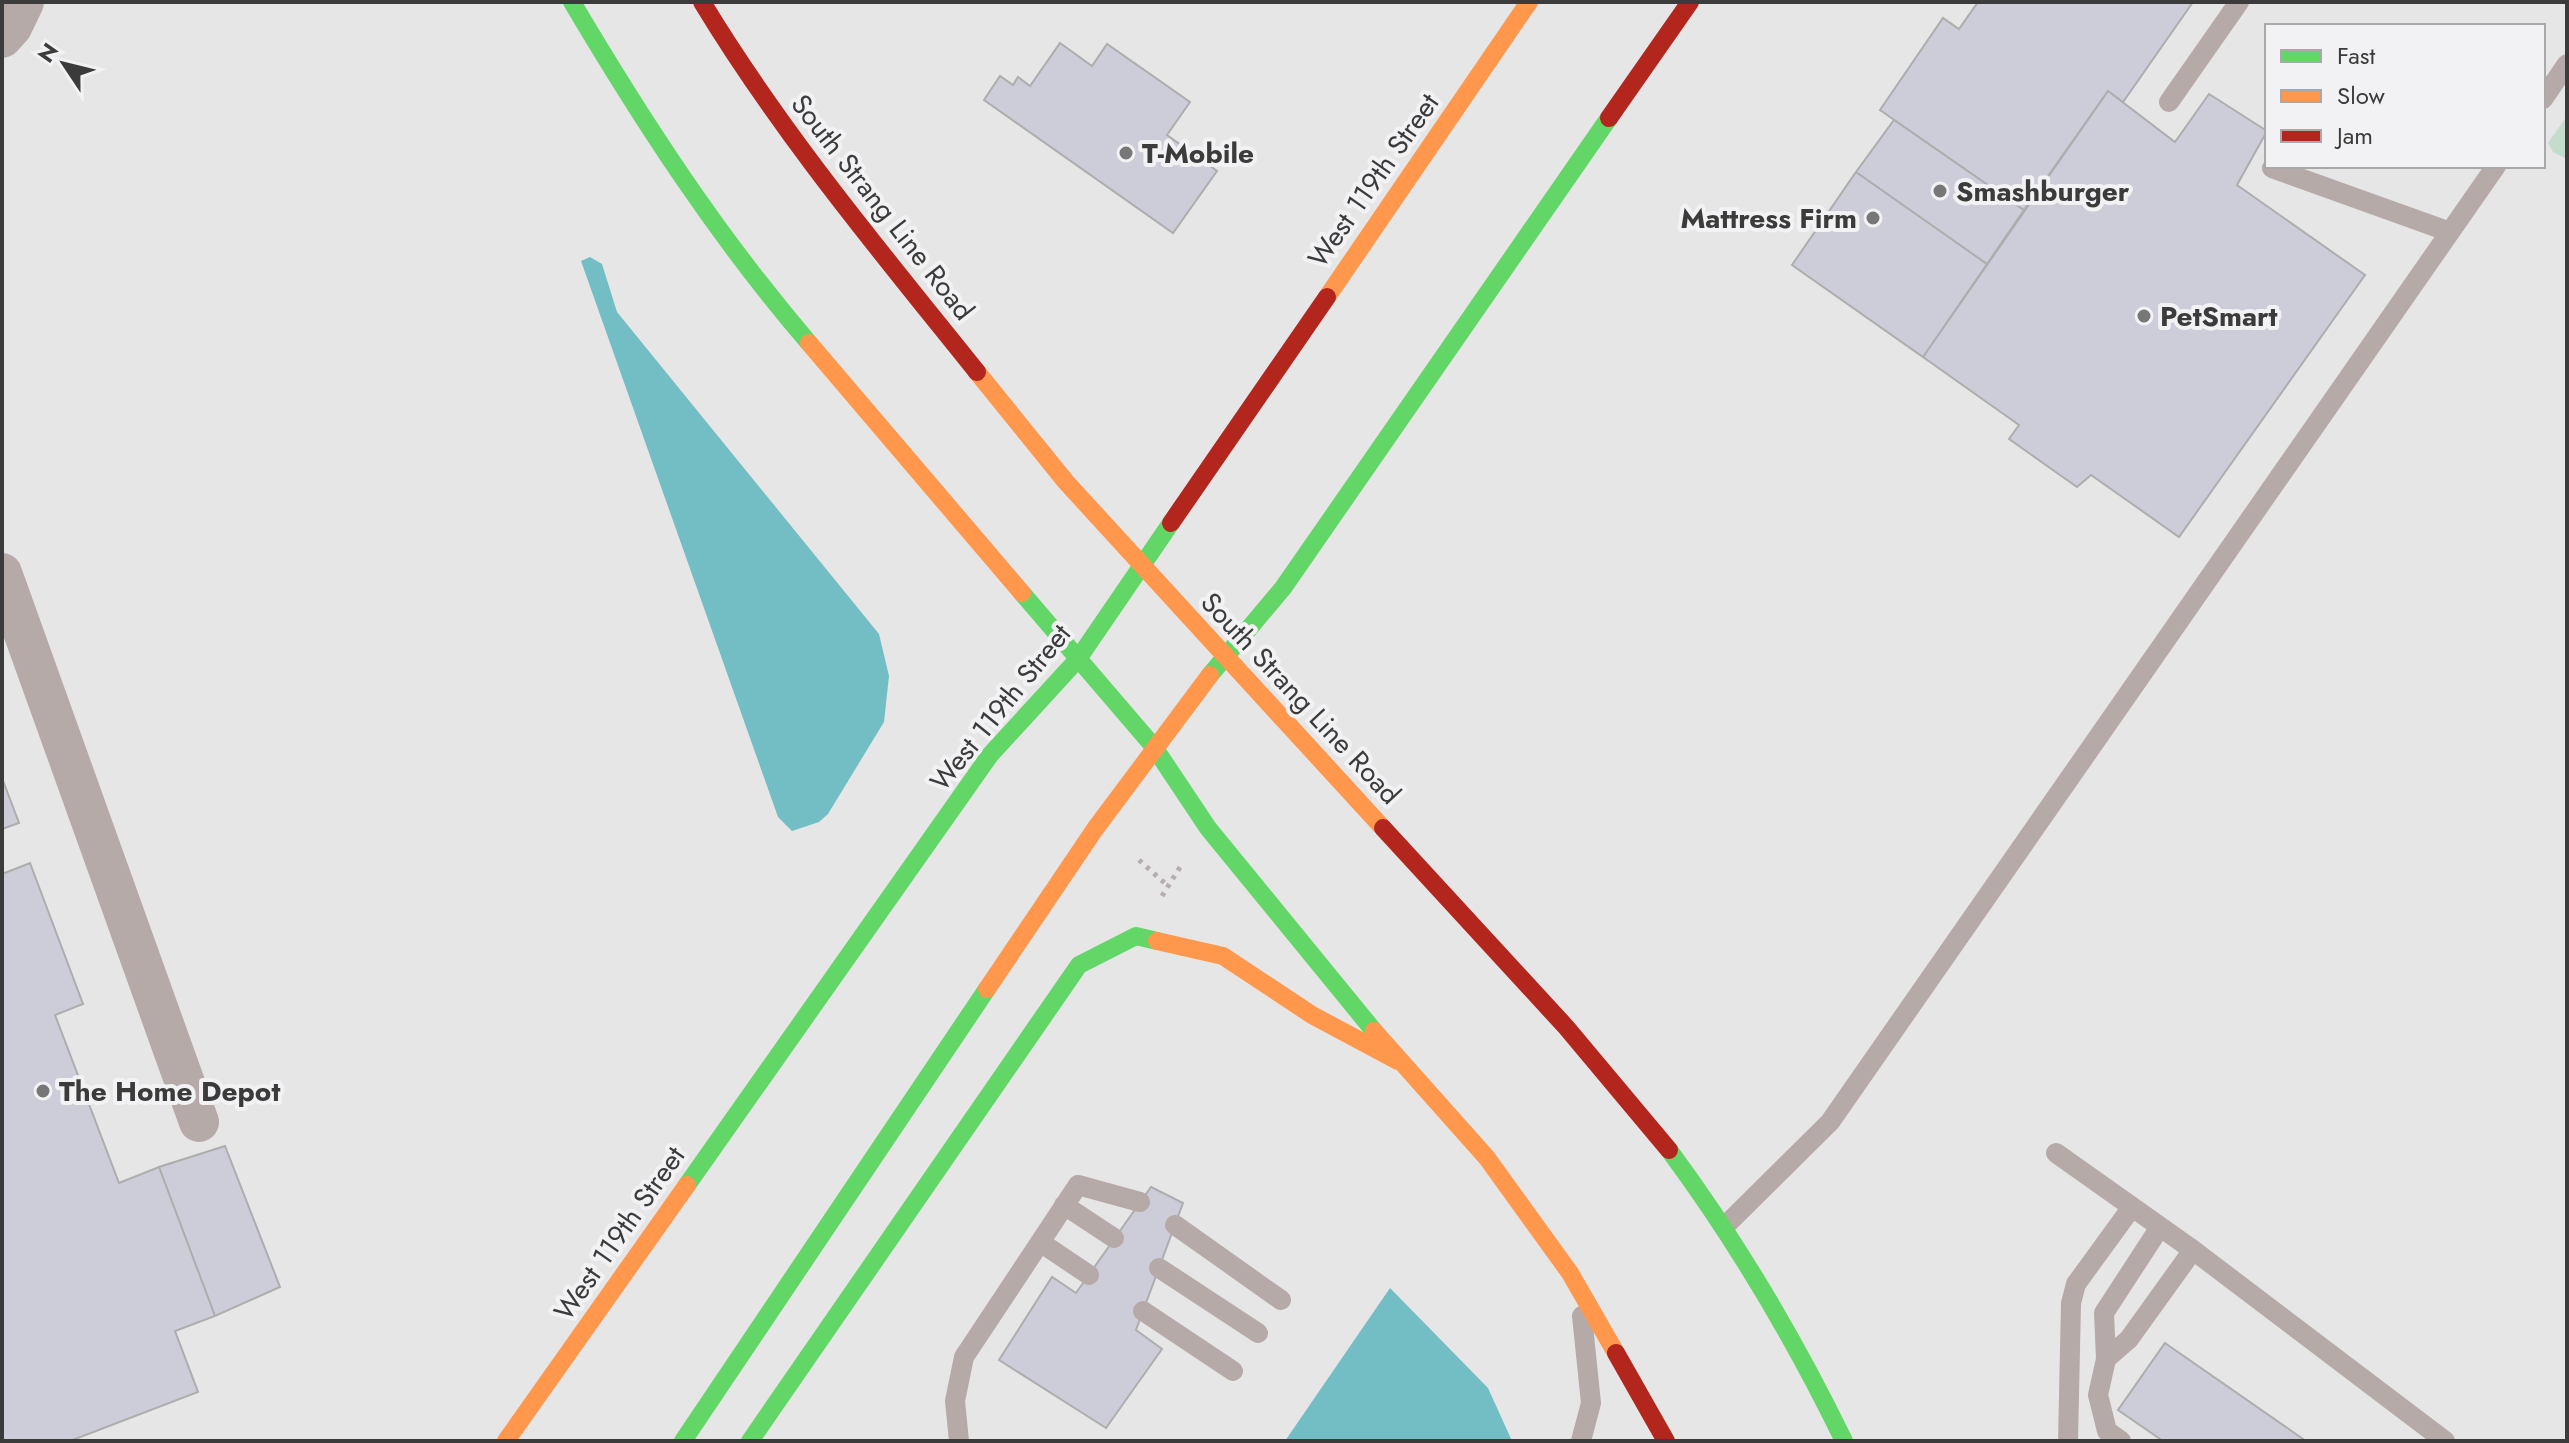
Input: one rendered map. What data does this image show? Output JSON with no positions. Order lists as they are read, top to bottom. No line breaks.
{"streets":{"main road":["West 119th Street","South Strang Line Road"]},"crossings":[["West 119th Street","South Strang Line Road"]],"places":["T-Mobile","Smashburger","Mattress Firm","PetSmart","The Home Depot"],"legend":["Fast","Slow","Jam"],"north":"top left"}
